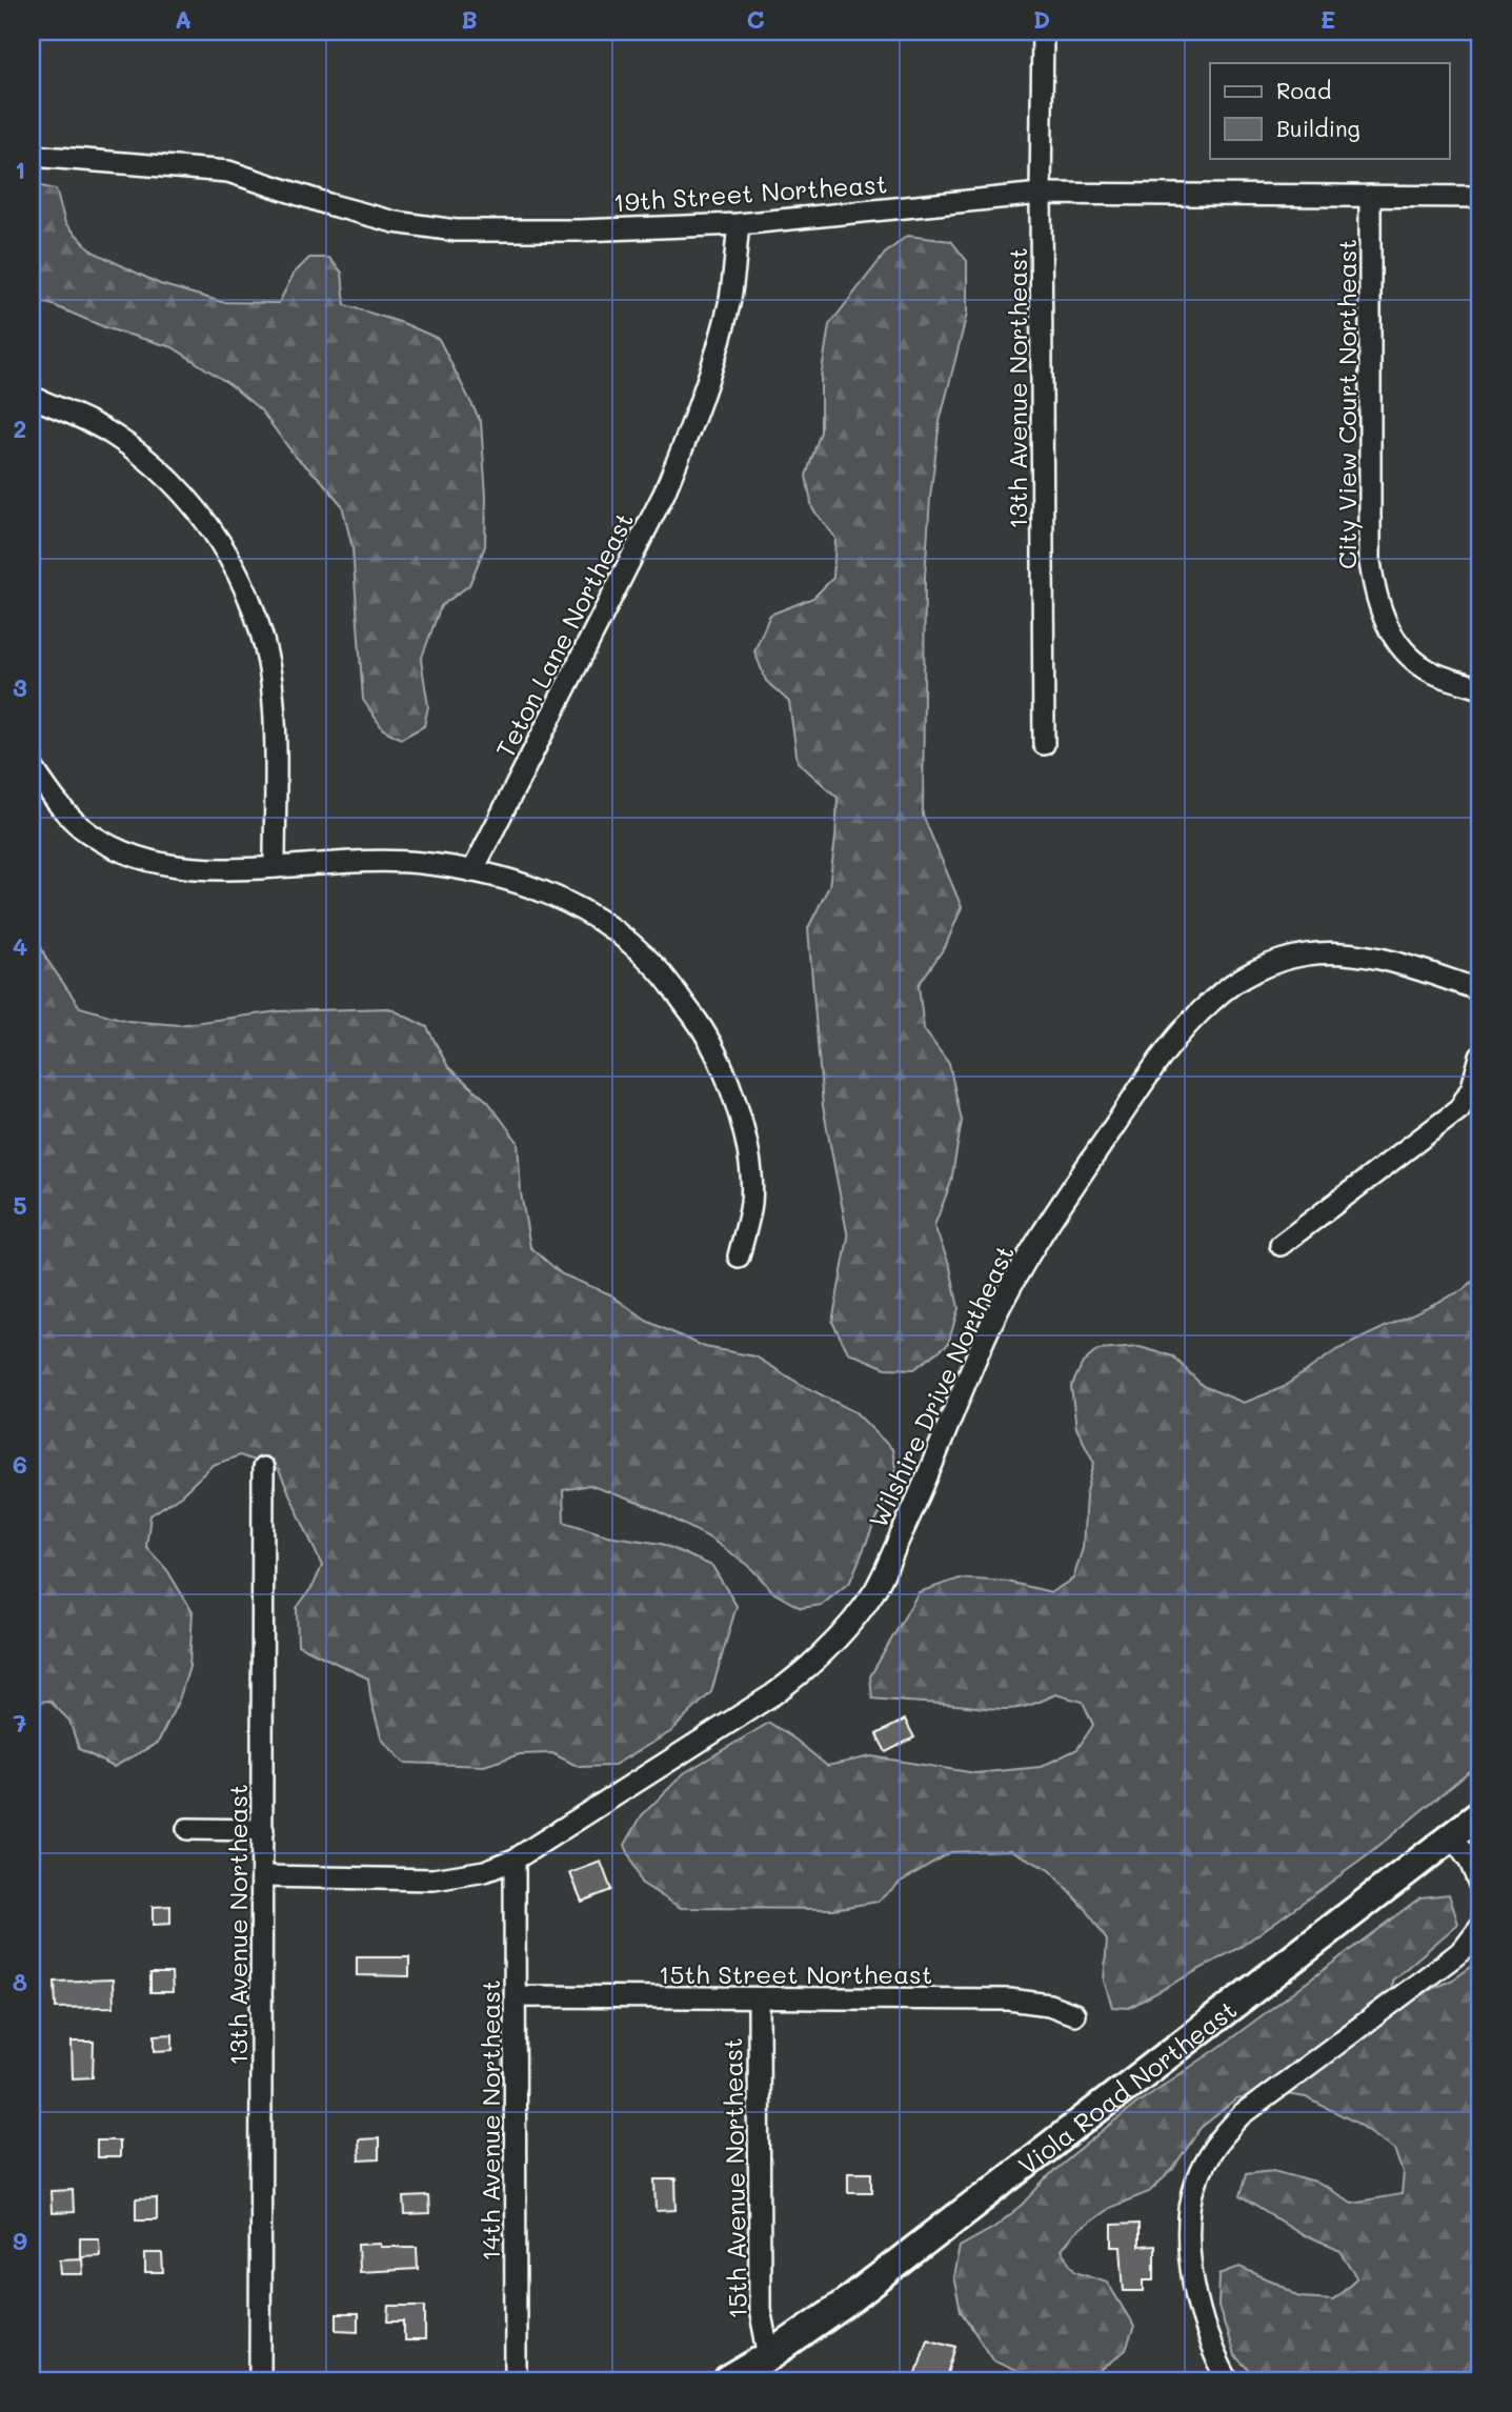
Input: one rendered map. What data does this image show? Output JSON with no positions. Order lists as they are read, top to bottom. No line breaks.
{"streets":{"main road":["Viola Road Northeast"],"street":["19th Street Northeast","13th Avenue Northeast","City View Court Northeast","Teton Lane Northeast","Wilshire Drive Northeast","15th Street Northeast","14th Avenue Northeast","15th Avenue Northeast"]},"crossings":[["19th Street Northeast","13th Avenue Northeast"],["19th Street Northeast","City View Court Northeast"],["19th Street Northeast","Teton Lane Northeast"],["Wilshire Drive Northeast","14th Avenue Northeast"],["15th Street Northeast","14th Avenue Northeast"],["15th Street Northeast","15th Avenue Northeast"],["Viola Road Northeast","15th Avenue Northeast"]],"legend":["Road","Building"],"grid":{"columns":["A","B","C","D","E"],"rows":["1","2","3","4","5","6","7","8","9"]}}
